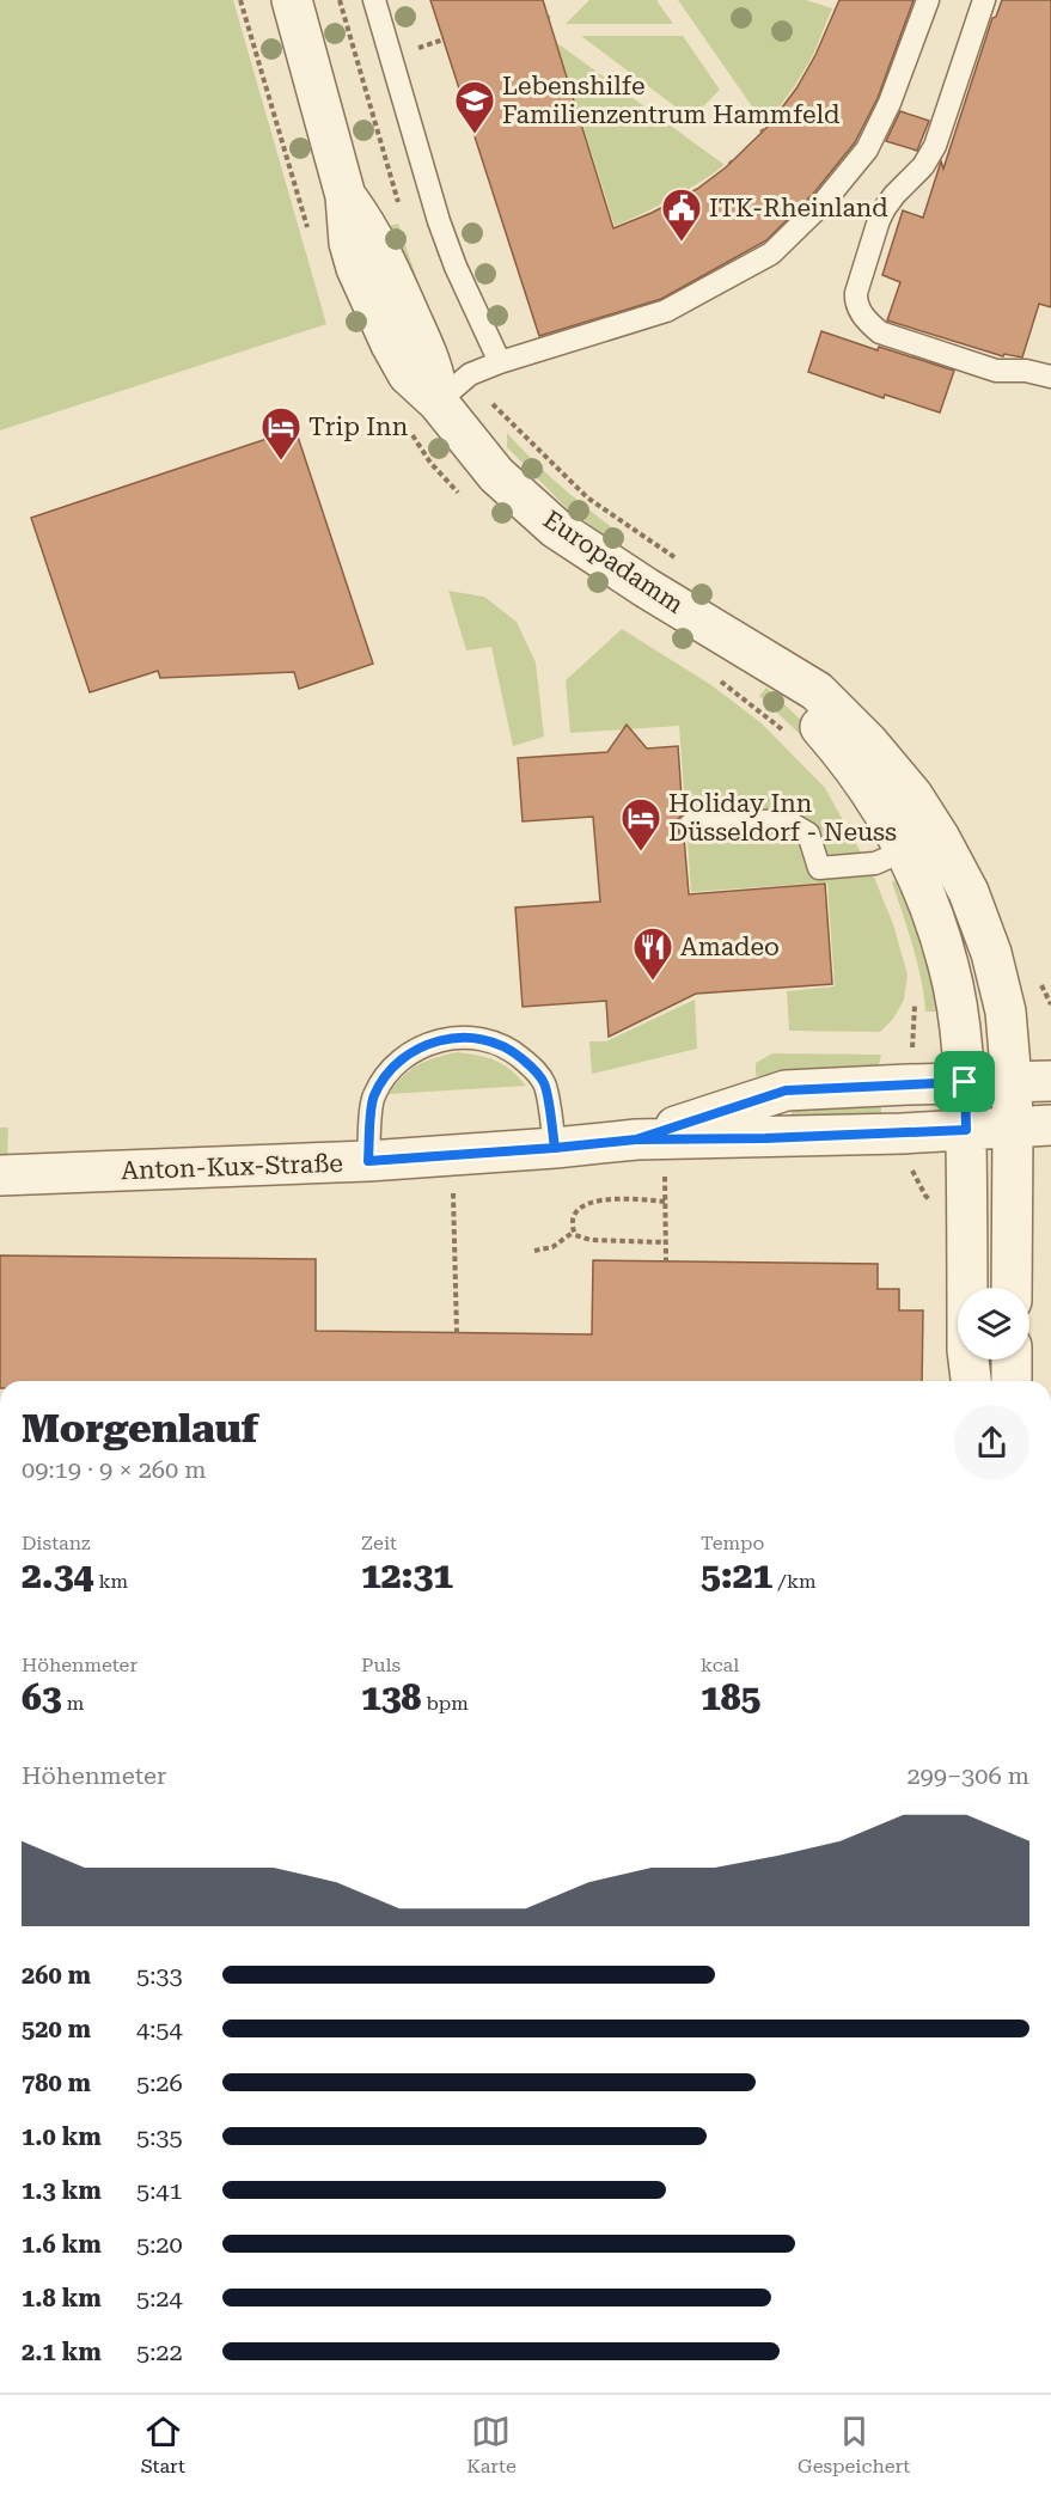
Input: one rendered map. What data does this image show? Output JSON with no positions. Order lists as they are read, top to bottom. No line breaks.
{"streets":{"street":["Europadamm","Anton-Kux-Straße"]},"crossings":[["Europadamm","Anton-Kux-Straße"]],"places":{"school or university":["Lebenshilfe Familienzentrum Hammfeld"],"public building":["ITK-Rheinland"],"hotel":["Trip Inn","Holiday Inn Düsseldorf - Neuss"],"restaurant":["Amadeo"]},"page":{"heading":["Morgenlauf","09:19 · 9 × 260 m"],"stats":[["Distanz","2.34 km"],["Zeit","12:31"],["Tempo","5:21 /km"],["Höhenmeter","63 m"],["Puls","138 bpm"],["kcal","185"]],"chart":["Höhenmeter","299–306 m"],"list":[{"name":"260 m","note":"5:33"},{"name":"520 m","note":"4:54"},{"name":"780 m","note":"5:26"},{"name":"1.0 km","note":"5:35"},{"name":"1.3 km","note":"5:41"},{"name":"1.6 km","note":"5:20"},{"name":"1.8 km","note":"5:24"},{"name":"2.1 km","note":"5:22"}],"tabs":["Start","Karte","Gespeichert"]}}
